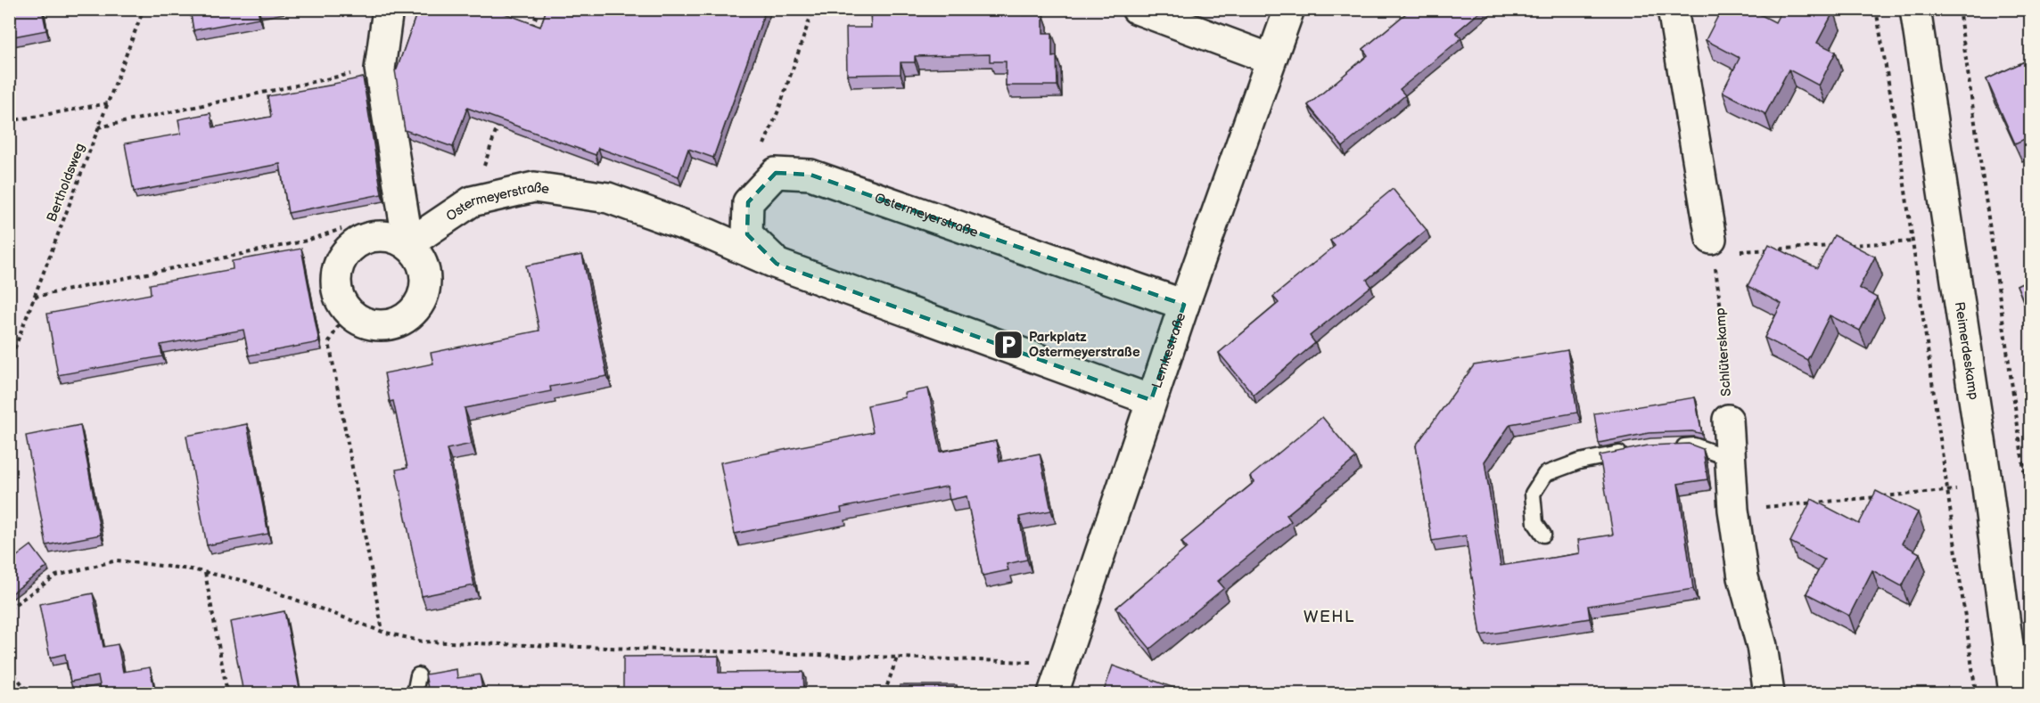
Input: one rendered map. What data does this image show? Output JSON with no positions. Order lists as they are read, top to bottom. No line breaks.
{"streets":{"street":["Ostermeyerstraße","Lemkestraße","Reimerdeskamp"],"path":["Bertholdsweg","Schlüterskamp"]},"crossings":[["Ostermeyerstraße","Lemkestraße"]],"districts":["WEHL"],"places":{"parking":["Parkplatz Ostermeyerstraße"]}}
